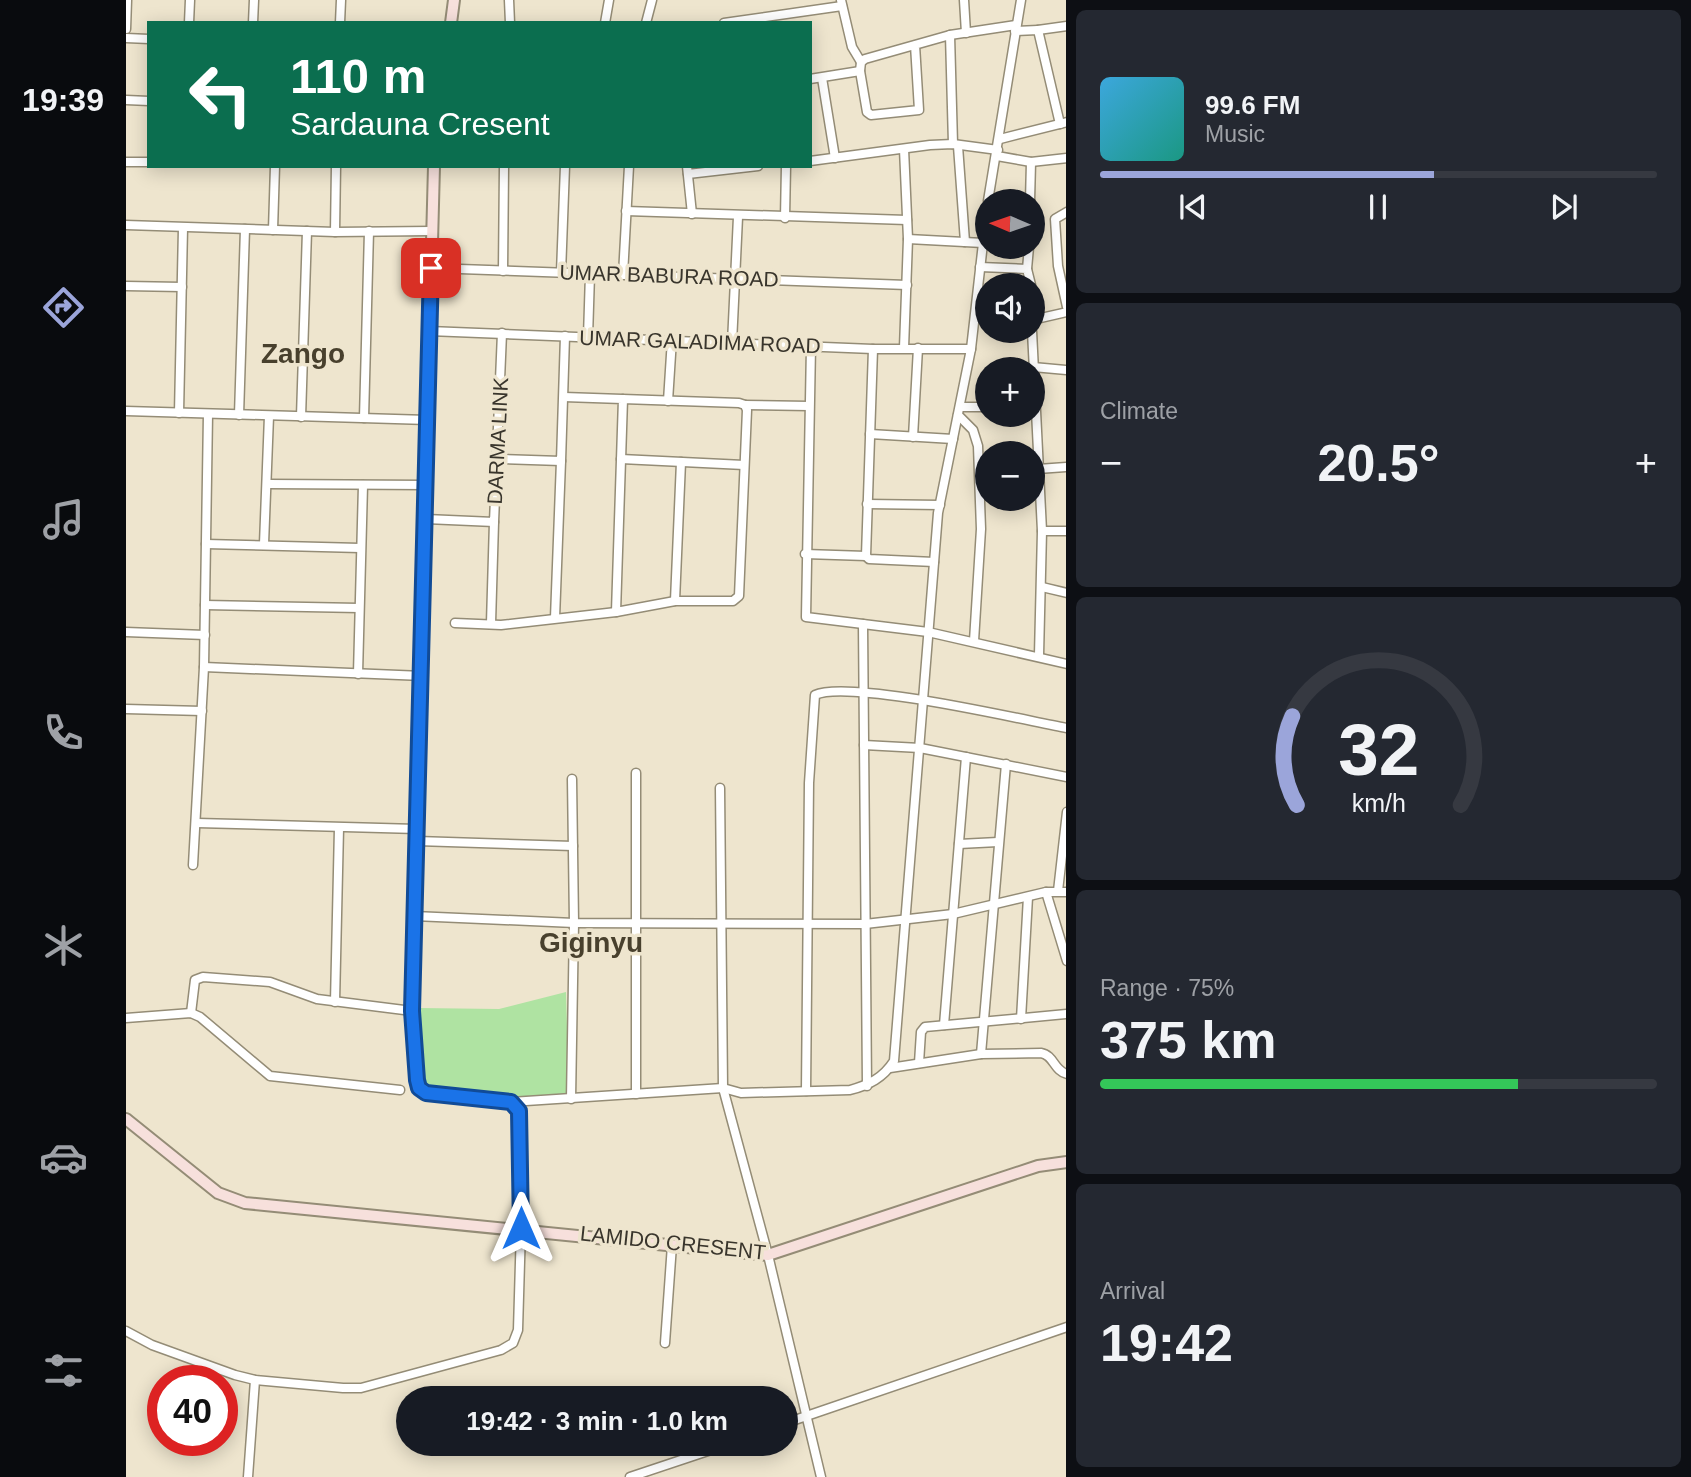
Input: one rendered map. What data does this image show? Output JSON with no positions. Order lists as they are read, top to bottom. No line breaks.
{"streets":{"street":["UMAR BABURA ROAD","UMAR GALADIMA ROAD","DARMA LINK","LAMIDO CRESENT"]},"crossings":[["UMAR GALADIMA ROAD","DARMA LINK"]],"districts":["Zango","Giginyu"],"north":"left","page":{"tabs":"19:39","turn":["110 m","Sardauna Cresent"],"song":["99.6 FM","Music"],"map_buttons":["+","−"],"tile":["Climate",["Range · 75%","375 km"],["Arrival","19:42"]],"heat":["−","20.5°","+"],"limit":"40","trip":"19:42 · 3 min · 1.0 km","gauge":["32","km/h"]}}
